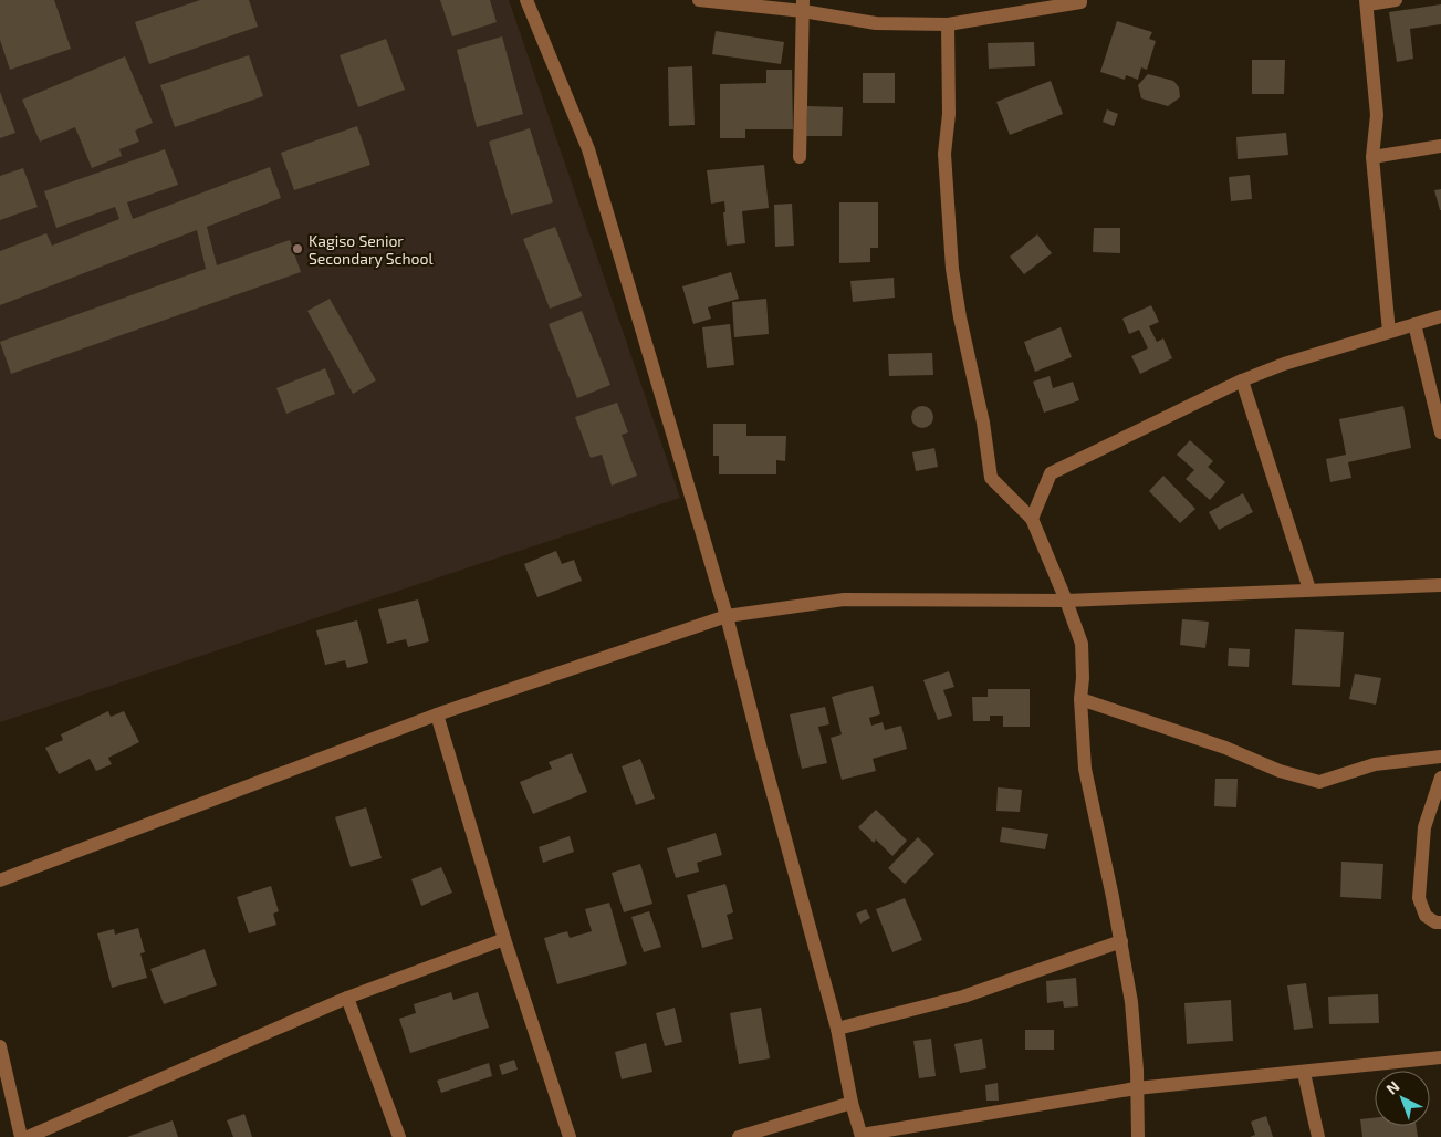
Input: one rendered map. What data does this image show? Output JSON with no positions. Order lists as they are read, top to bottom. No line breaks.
{"places":["Kagiso Senior Secondary School"],"north":"top left"}
